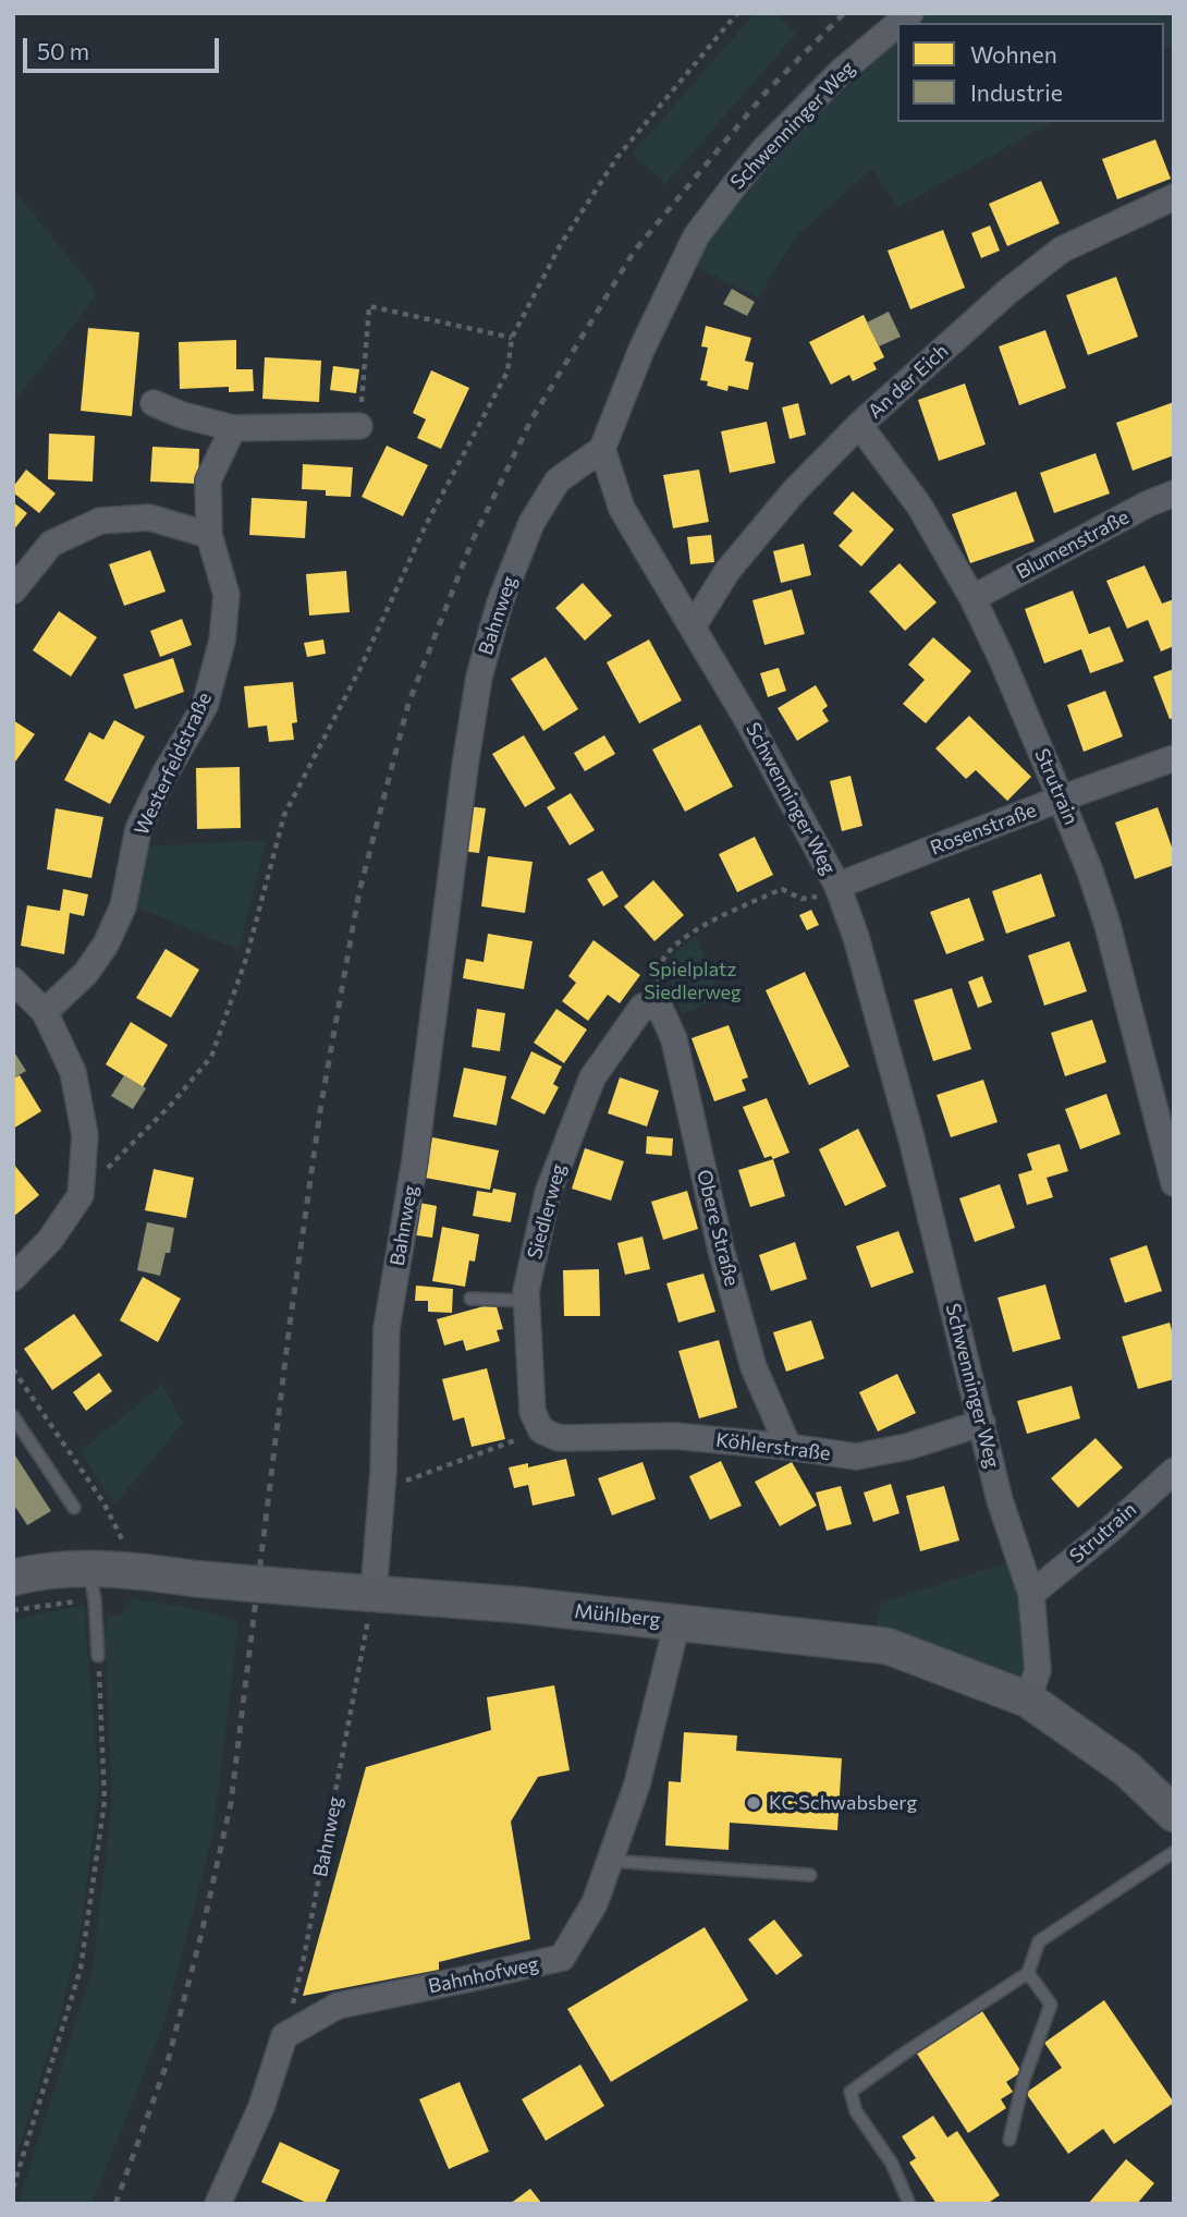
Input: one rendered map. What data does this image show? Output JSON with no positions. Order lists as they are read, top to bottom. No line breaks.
{"streets":{"street":["Schwenninger Weg","An der Eich","Blumenstraße","Bahnweg","Westerfeldstraße","Strutrain","Rosenstraße","Siedlerweg","Obere Straße","Köhlerstraße","Mühlberg","Bahnhofweg"]},"crossings":[["Schwenninger Weg","An der Eich"],["Schwenninger Weg","Bahnweg"],["Schwenninger Weg","Strutrain"],["Schwenninger Weg","Rosenstraße"],["Schwenninger Weg","Köhlerstraße"],["Schwenninger Weg","Mühlberg"],["An der Eich","Strutrain"],["Blumenstraße","Strutrain"],["Bahnweg","Mühlberg"],["Bahnweg","Bahnhofweg"],["Strutrain","Rosenstraße"],["Siedlerweg","Obere Straße"],["Siedlerweg","Köhlerstraße"],["Obere Straße","Köhlerstraße"],["Mühlberg","Bahnhofweg"]],"parks":["Spielplatz Siedlerweg"],"places":["KC Schwabsberg"],"legend":["Wohnen","Industrie"],"scale_bar":"50 m"}
